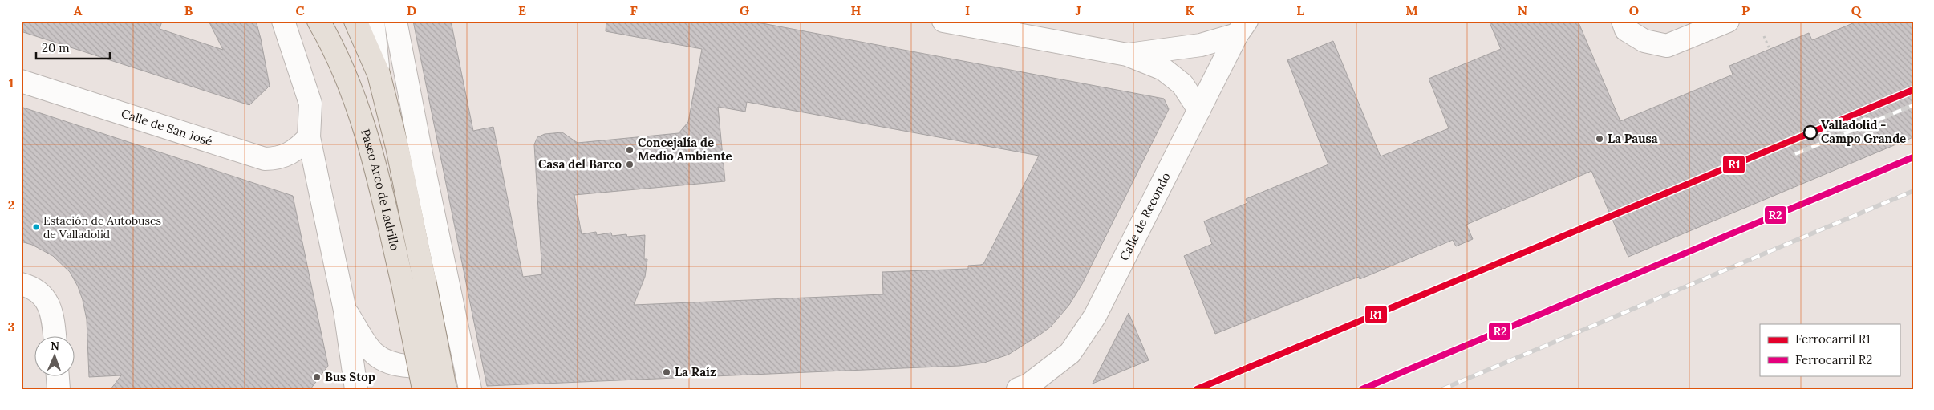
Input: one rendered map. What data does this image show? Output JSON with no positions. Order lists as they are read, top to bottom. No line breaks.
{"streets":{"main road":["Paseo Arco de Ladrillo"],"street":["Calle de San José","Calle de Recondo"]},"places":["Valladolid - Campo Grande","La Pausa","Concejalía de Medio Ambiente","Casa del Barco","Estación de Autobuses de Valladolid","La Raíz","Bus Stop"],"lines":["rail line R1","rail line R2"],"legend":["Ferrocarril R1","Ferrocarril R2"],"scale_bar":"20 m","north":"top","grid":{"columns":["A","B","C","D","E","F","G","H","I","J","K","L","M","N","O","P","Q"],"rows":["1","2","3"]}}
